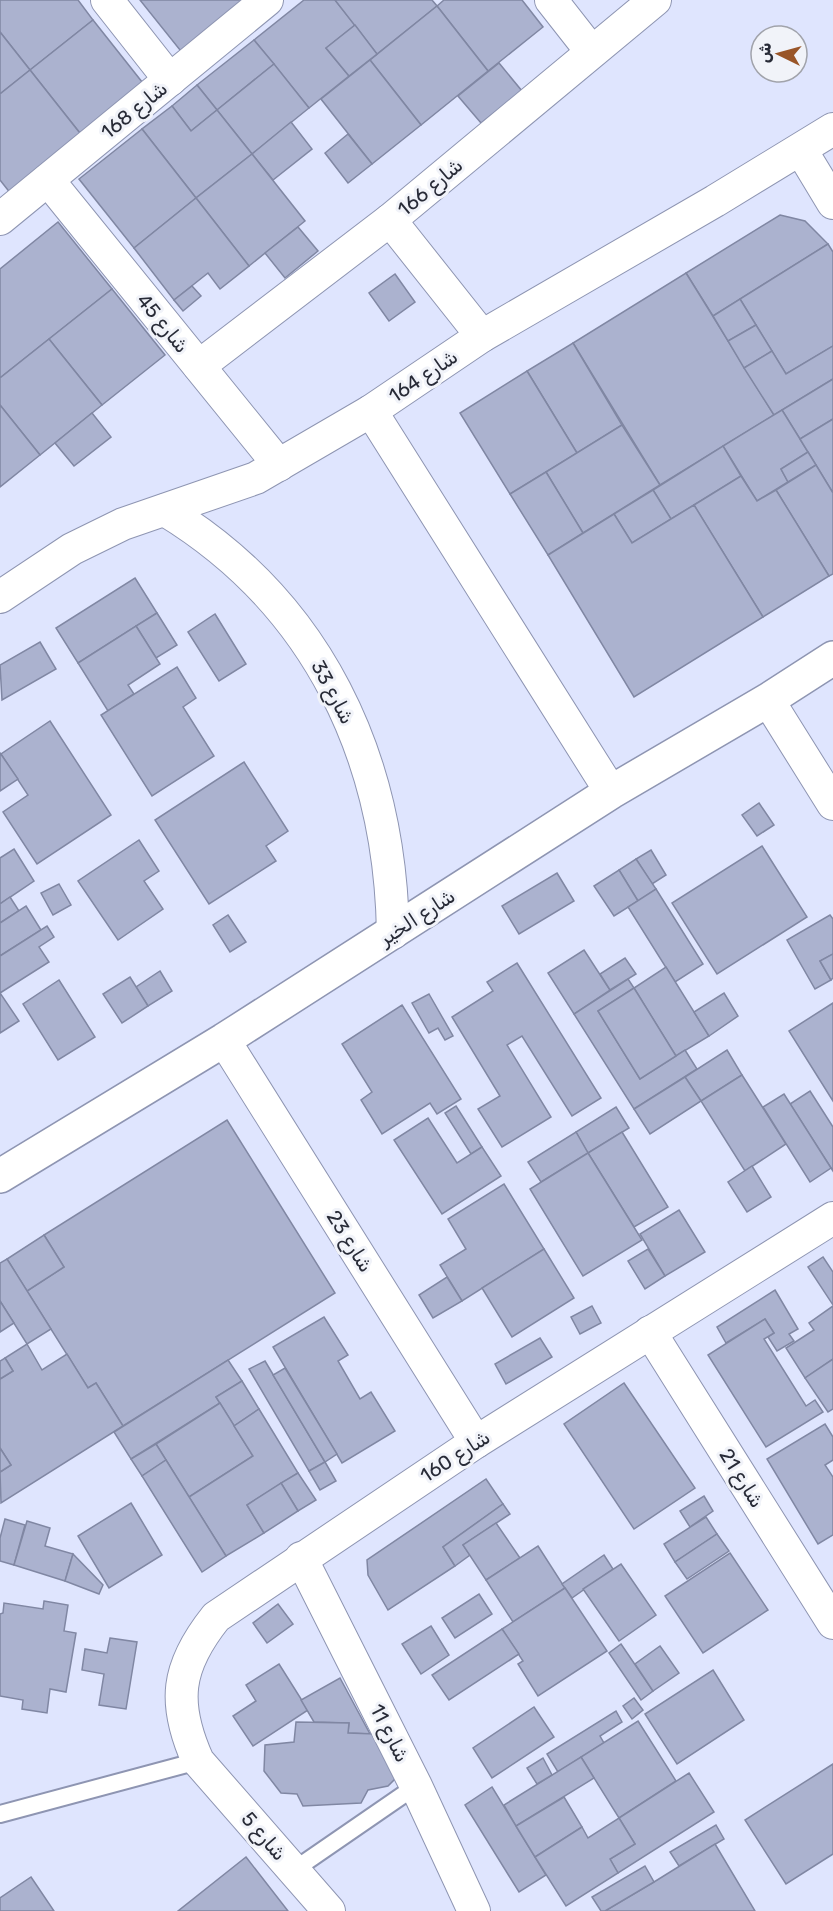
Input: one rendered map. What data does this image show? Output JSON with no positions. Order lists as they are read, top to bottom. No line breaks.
{"streets":{"street":["شارع 168","شارع 166","شارع 45","شارع 164","شارع 33","شارع الخير","شارع 23","شارع 160","شارع 21","شارع 11","شارع 5"]},"crossings":[["شارع 168","شارع 45"],["شارع 166","شارع 45"],["شارع 45","شارع 164"],["شارع 164","شارع 33"],["شارع 33","شارع الخير"],["شارع الخير","شارع 23"],["شارع 23","شارع 160"],["شارع 160","شارع 21"],["شارع 160","شارع 11"],["شارع 160","شارع 5"]],"north":"left"}
